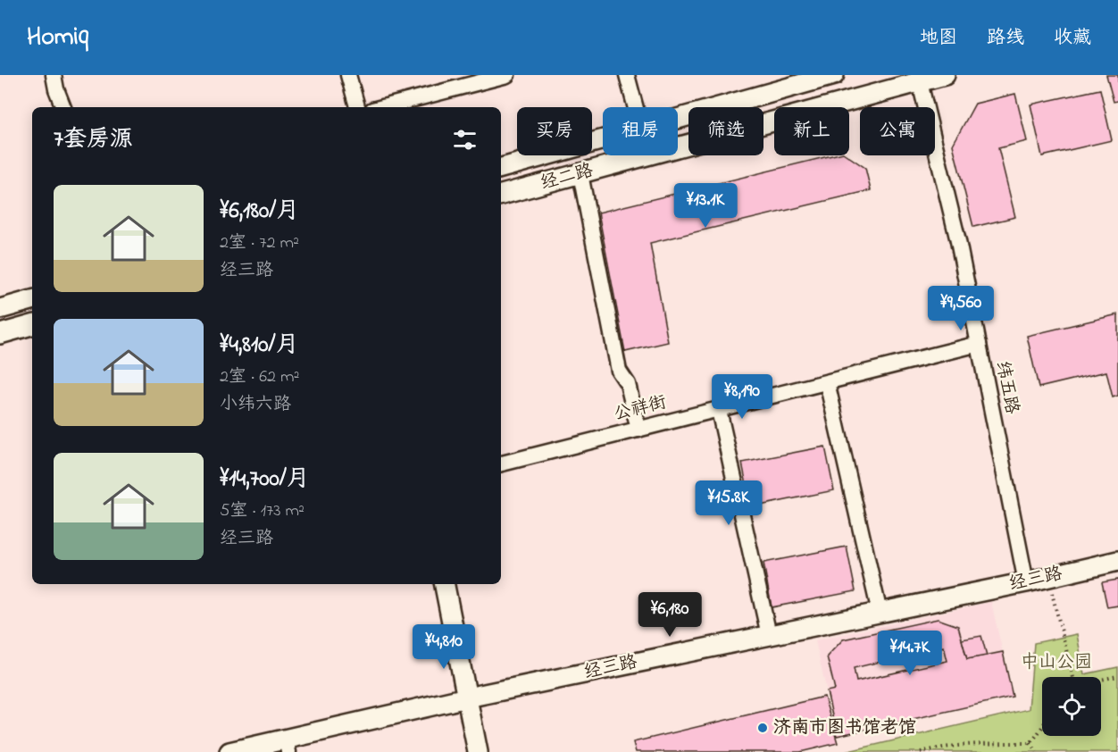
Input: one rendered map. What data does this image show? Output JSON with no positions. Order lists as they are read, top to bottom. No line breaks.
{"streets":{"street":["经二路","纬五路","公祥街","经三路"]},"crossings":[["经二路","纬五路"],["纬五路","公祥街"],["纬五路","经三路"]],"parks":["中山公园"],"places":["济南市图书馆老馆"],"page":{"header":"Homiq","nav":["地图","路线","收藏"],"chip":["买房","租房","筛选","新上","公寓"],"heading":"7套房源","list":[{"name":"¥6,180/月","note":"2室 · 72 m² · 经三路"},{"name":"¥4,810/月","note":"2室 · 62 m² · 小纬六路"},{"name":"¥14,700/月","note":"5室 · 173 m² · 经三路"}],"price":["¥13.1K","¥9,560","¥8,190","¥15.8K","¥6,180","¥4,810","¥14.7K"]}}
